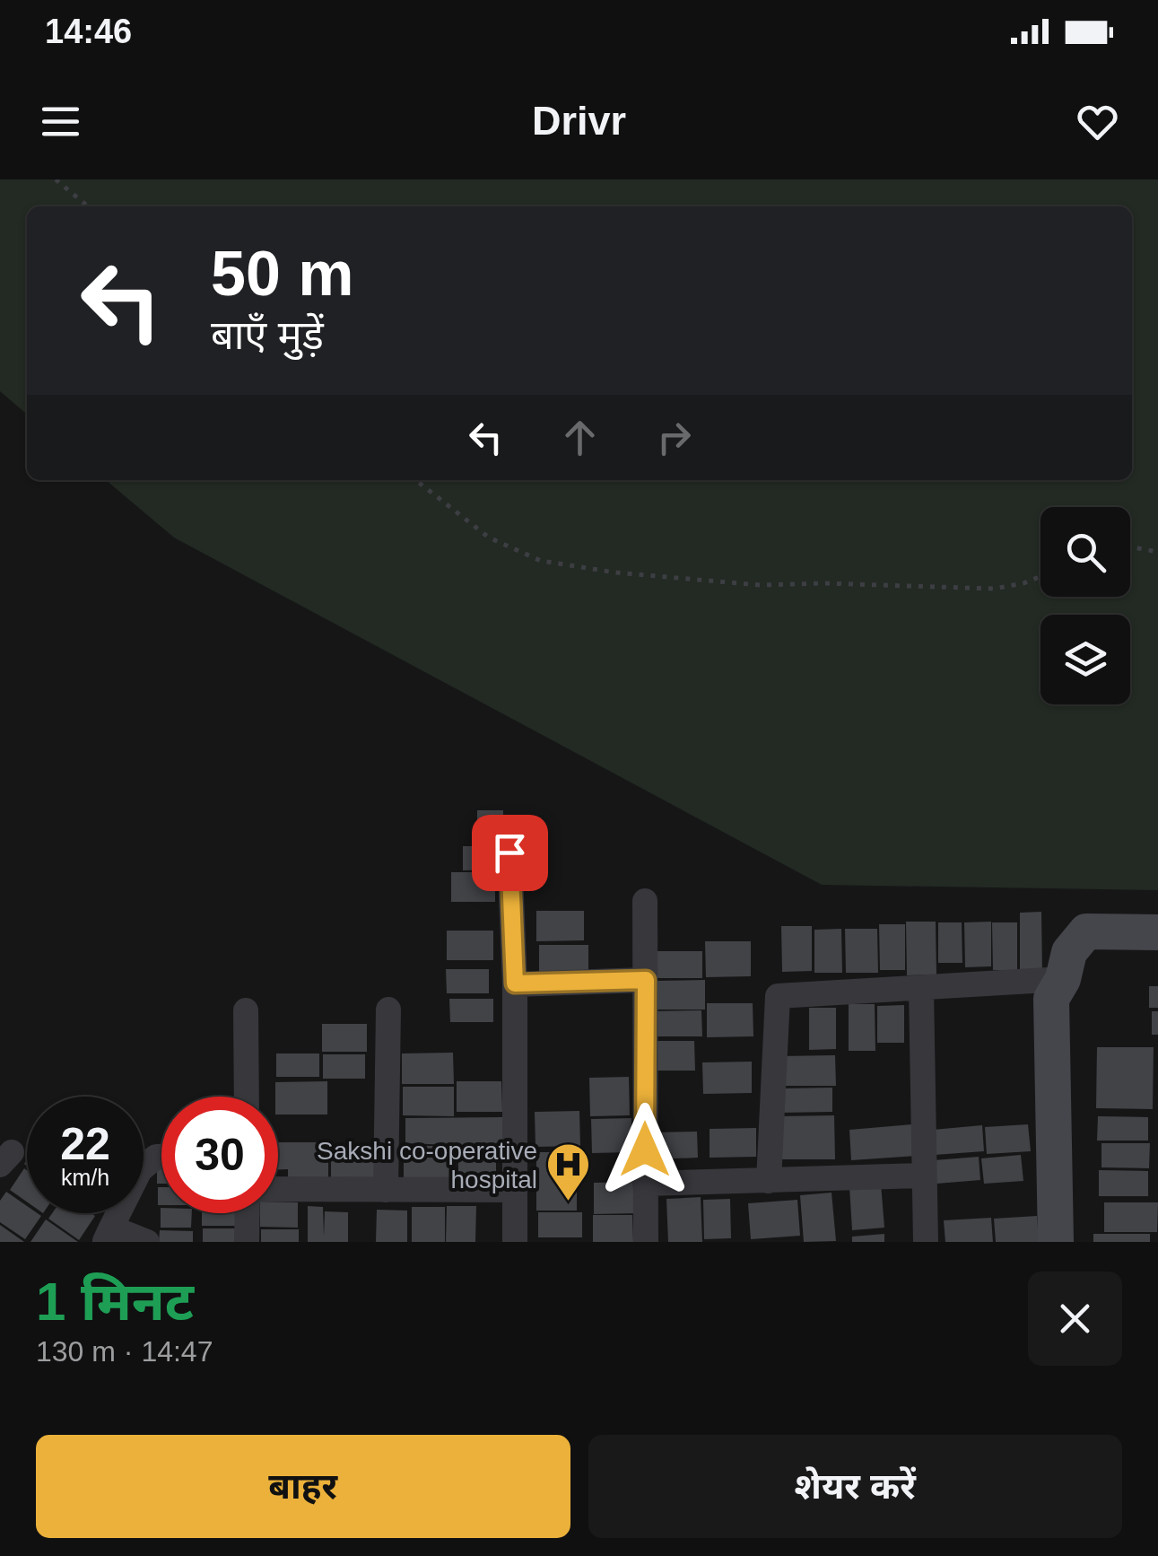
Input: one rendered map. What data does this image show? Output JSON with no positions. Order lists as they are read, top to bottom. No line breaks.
{"places":{"hospital":["Sakshi co-operative hospital"]},"page":{"status":"14:46","header":"Drivr","turn":["50 m","बाएँ मुड़ें"],"speed":"22 km/h","limit":"30","heading":["1 मिनट","130 m · 14:47"],"buttons":["बाहर","शेयर करें"]}}
